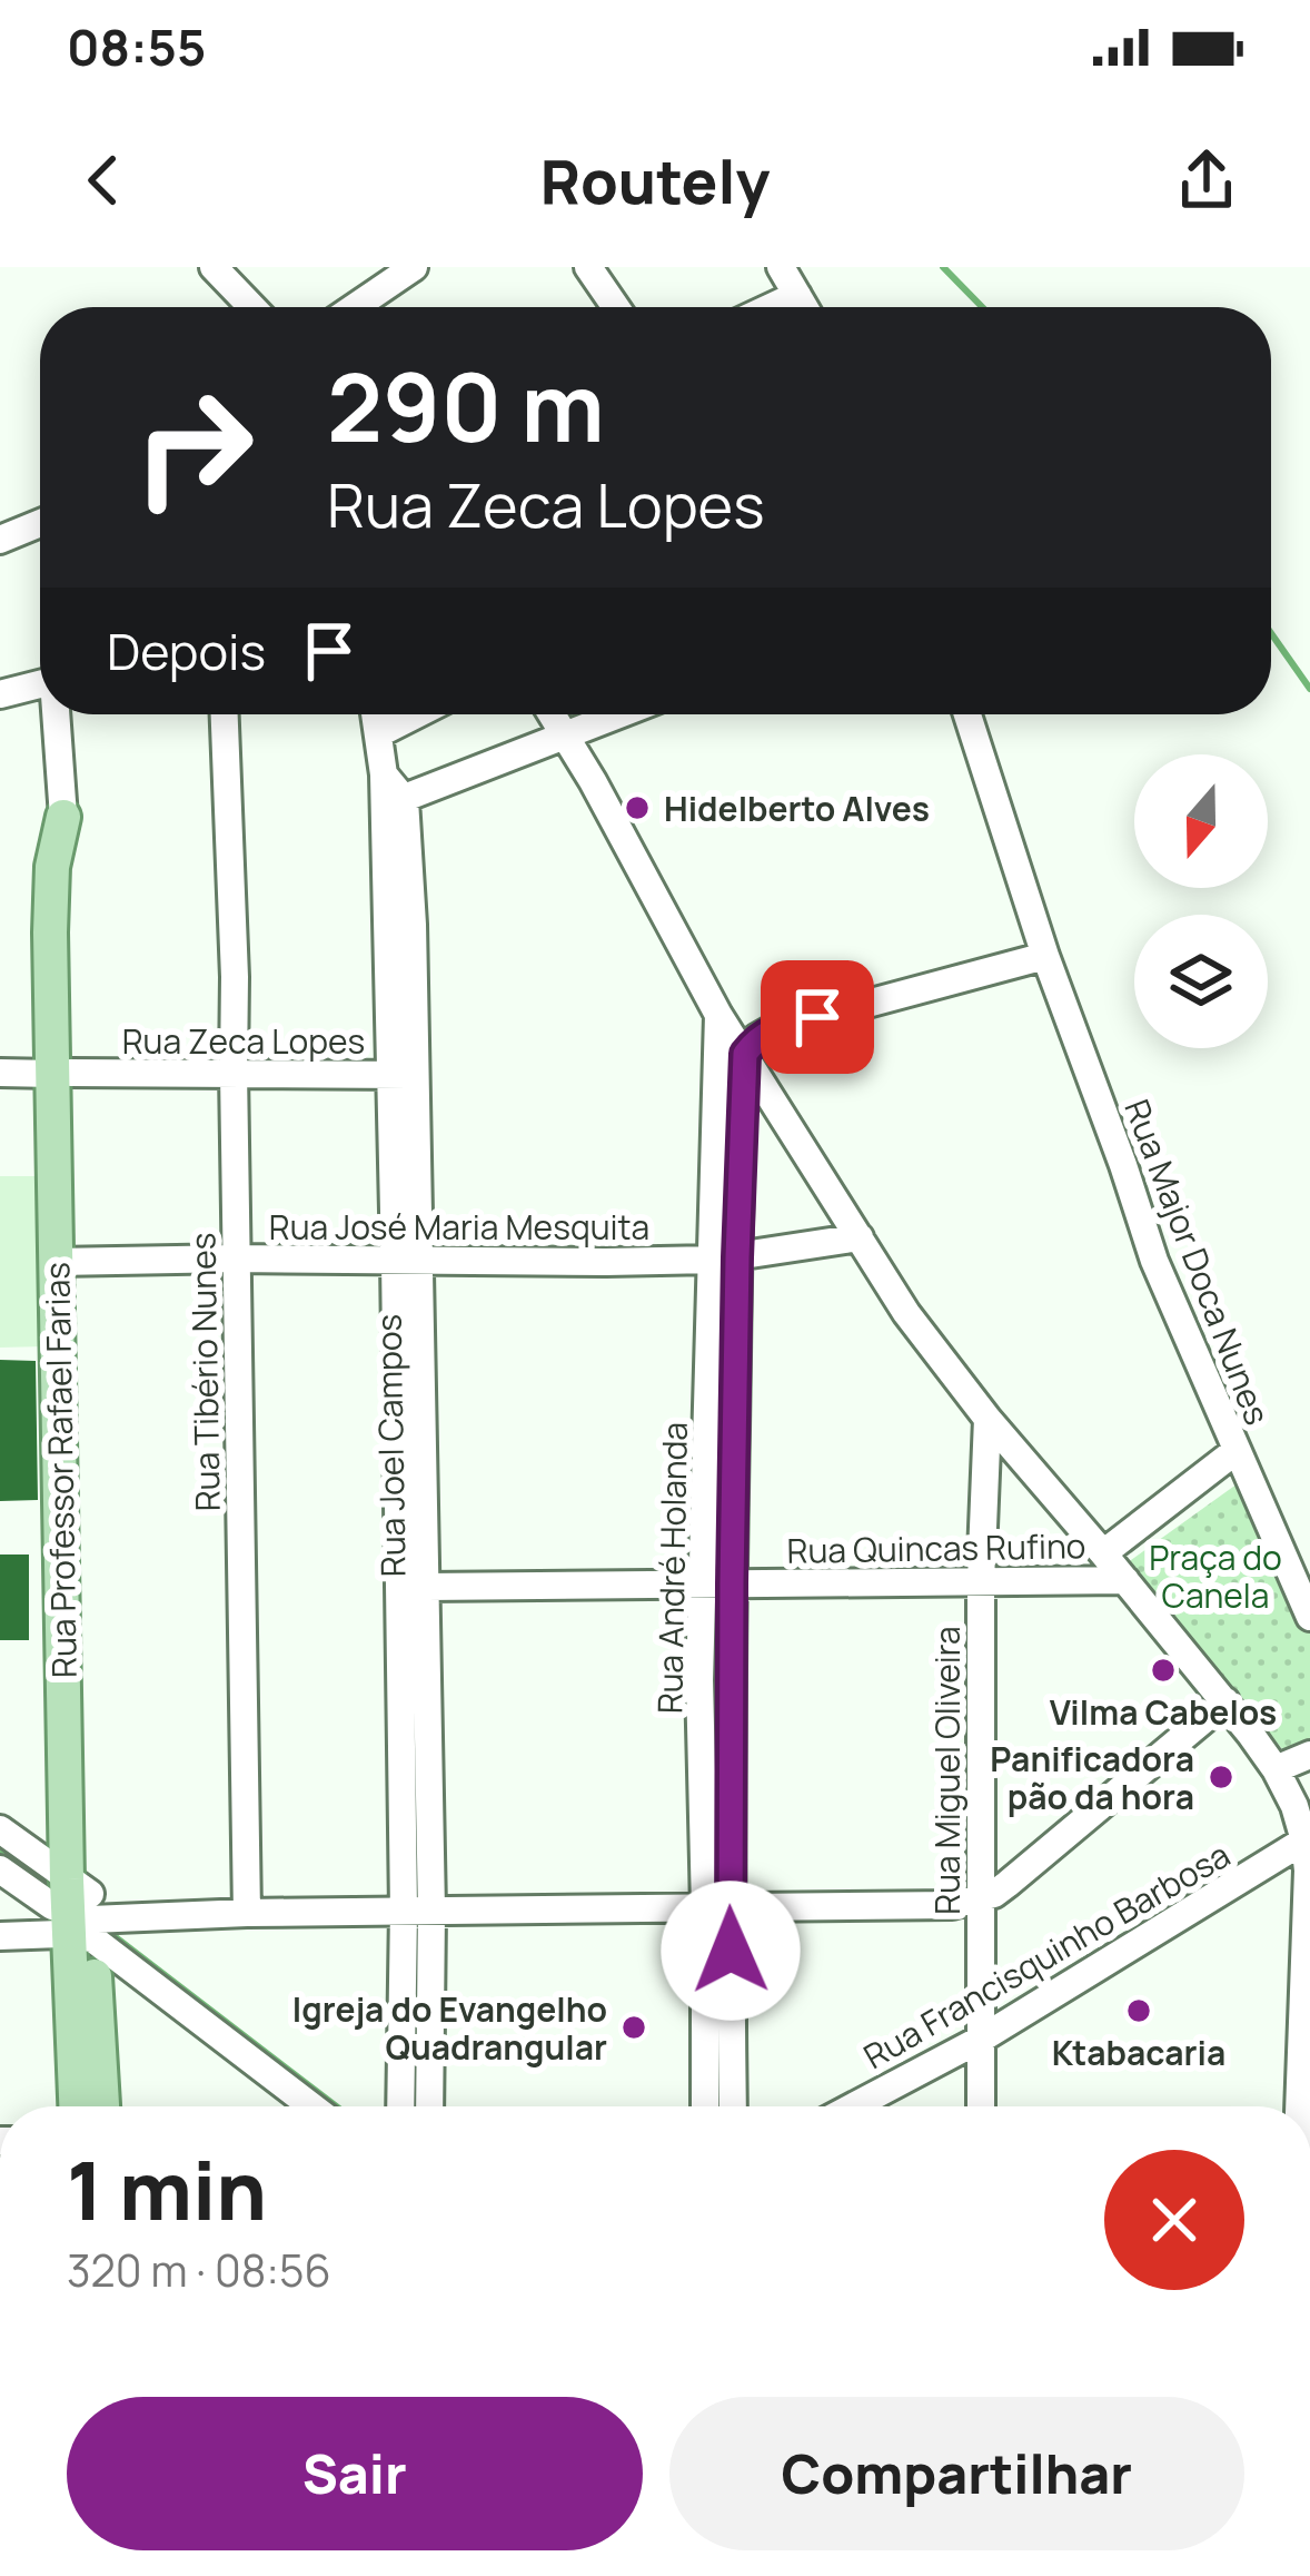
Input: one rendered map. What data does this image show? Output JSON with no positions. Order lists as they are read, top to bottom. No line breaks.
{"streets":{"main road":["Rua Professor Rafael Farias"],"street":["Rua Zeca Lopes","Rua José Maria Mesquita","Rua Major Doca Nunes","Rua Tibério Nunes","Rua Joel Campos","Rua Quincas Rufino","Rua André Holanda","Rua Miguel Oliveira","Rua Francisquinho Barbosa"]},"crossings":[["Rua Zeca Lopes","Rua Tibério Nunes"],["Rua Zeca Lopes","Rua Joel Campos"],["Rua Zeca Lopes","Rua Professor Rafael Farias"],["Rua José Maria Mesquita","Rua Tibério Nunes"],["Rua José Maria Mesquita","Rua Joel Campos"],["Rua José Maria Mesquita","Rua Professor Rafael Farias"],["Rua José Maria Mesquita","Rua André Holanda"],["Rua Joel Campos","Rua Quincas Rufino"],["Rua Quincas Rufino","Rua André Holanda"],["Rua Quincas Rufino","Rua Miguel Oliveira"],["Rua Miguel Oliveira","Rua Francisquinho Barbosa"]],"parks":["Praça do Canela"],"places":["Hidelberto Alves","Vilma Cabelos","Panificadora pão da hora","Ktabacaria","Igreja do Evangelho Quadrangular"],"north":"bottom","page":{"status":"08:55","header":"Routely","turn":["290 m","Rua Zeca Lopes"],"then":"Depois","heading":["1 min","320 m · 08:56"],"buttons":["Sair","Compartilhar"]}}
